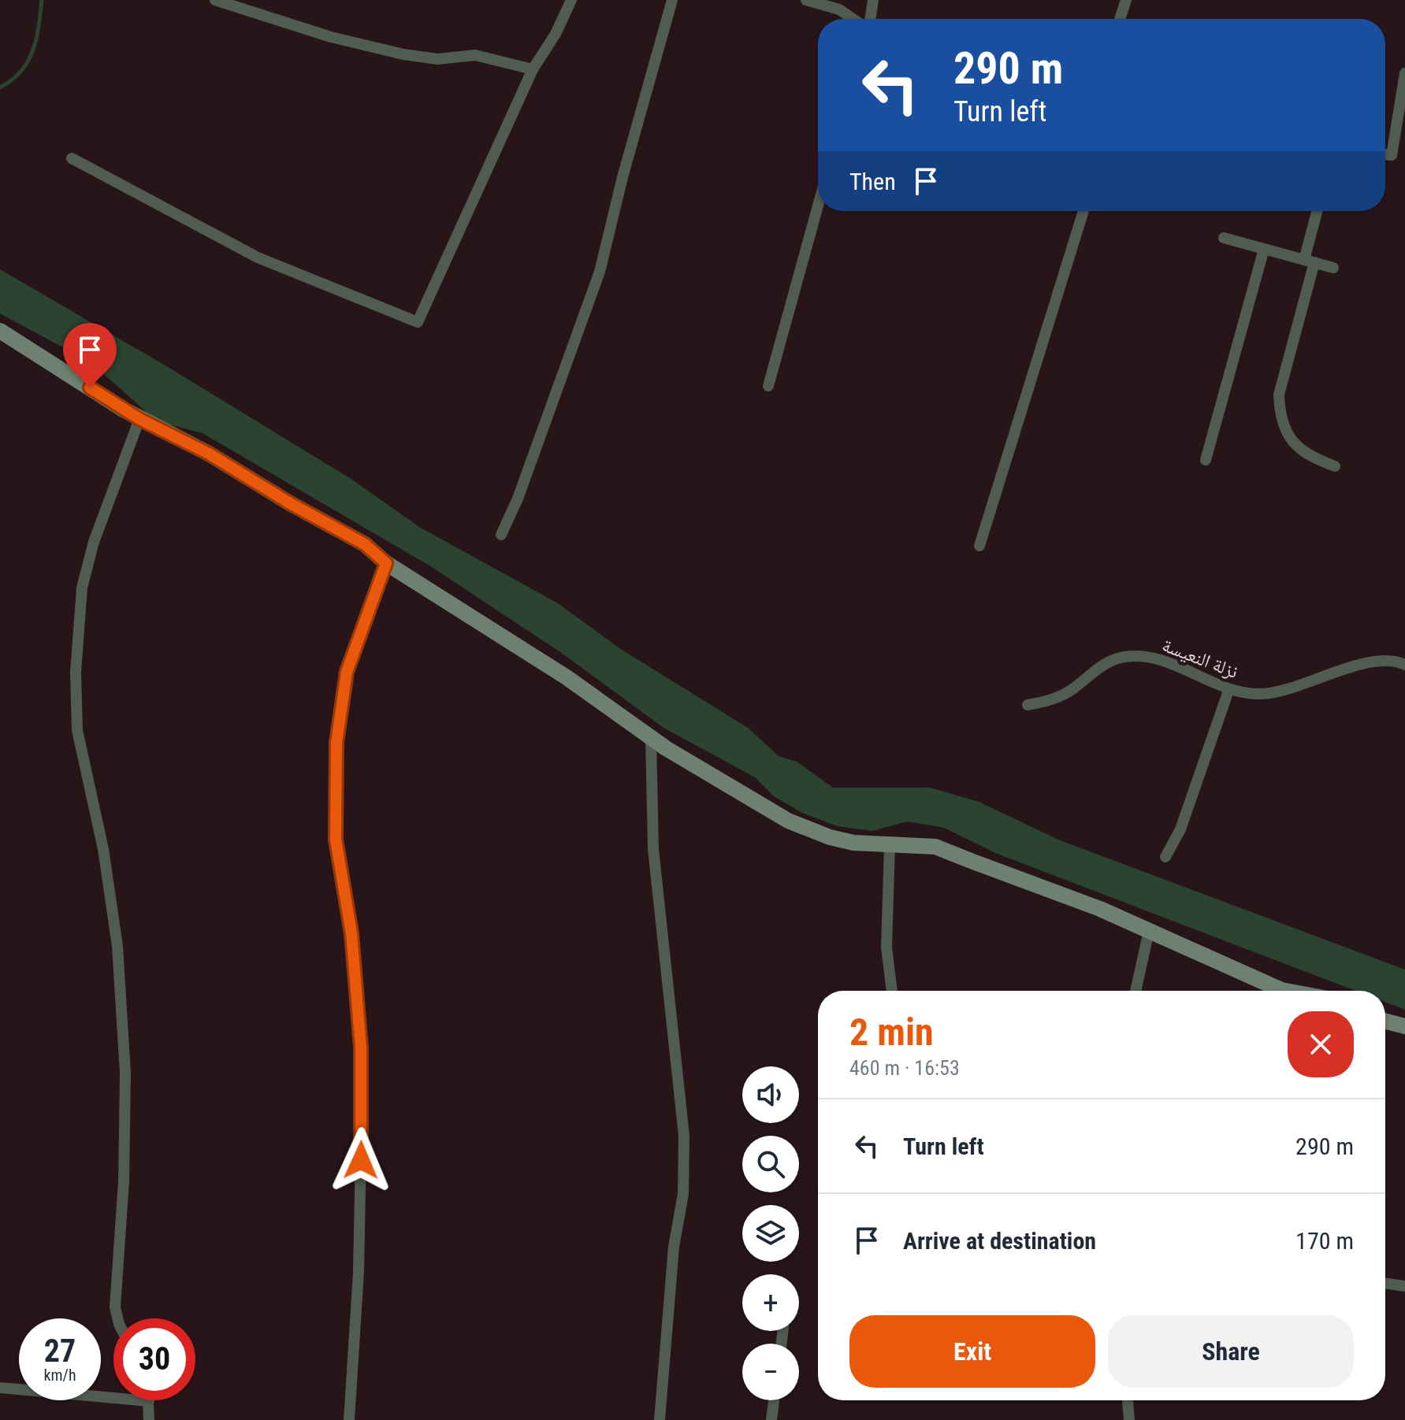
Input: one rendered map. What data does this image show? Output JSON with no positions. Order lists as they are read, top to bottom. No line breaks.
{"streets":{"street":["نزلة النعيسة"]},"page":{"turn":["290 m","Turn left"],"then":"Then","heading":["2 min","460 m · 16:53"],"map_buttons":["+","−"],"list":[{"name":"Turn left","value":"290 m"},{"name":"Arrive at destination","value":"170 m"}],"buttons":["Exit","Share"],"speed":"27 km/h","limit":"30"}}
